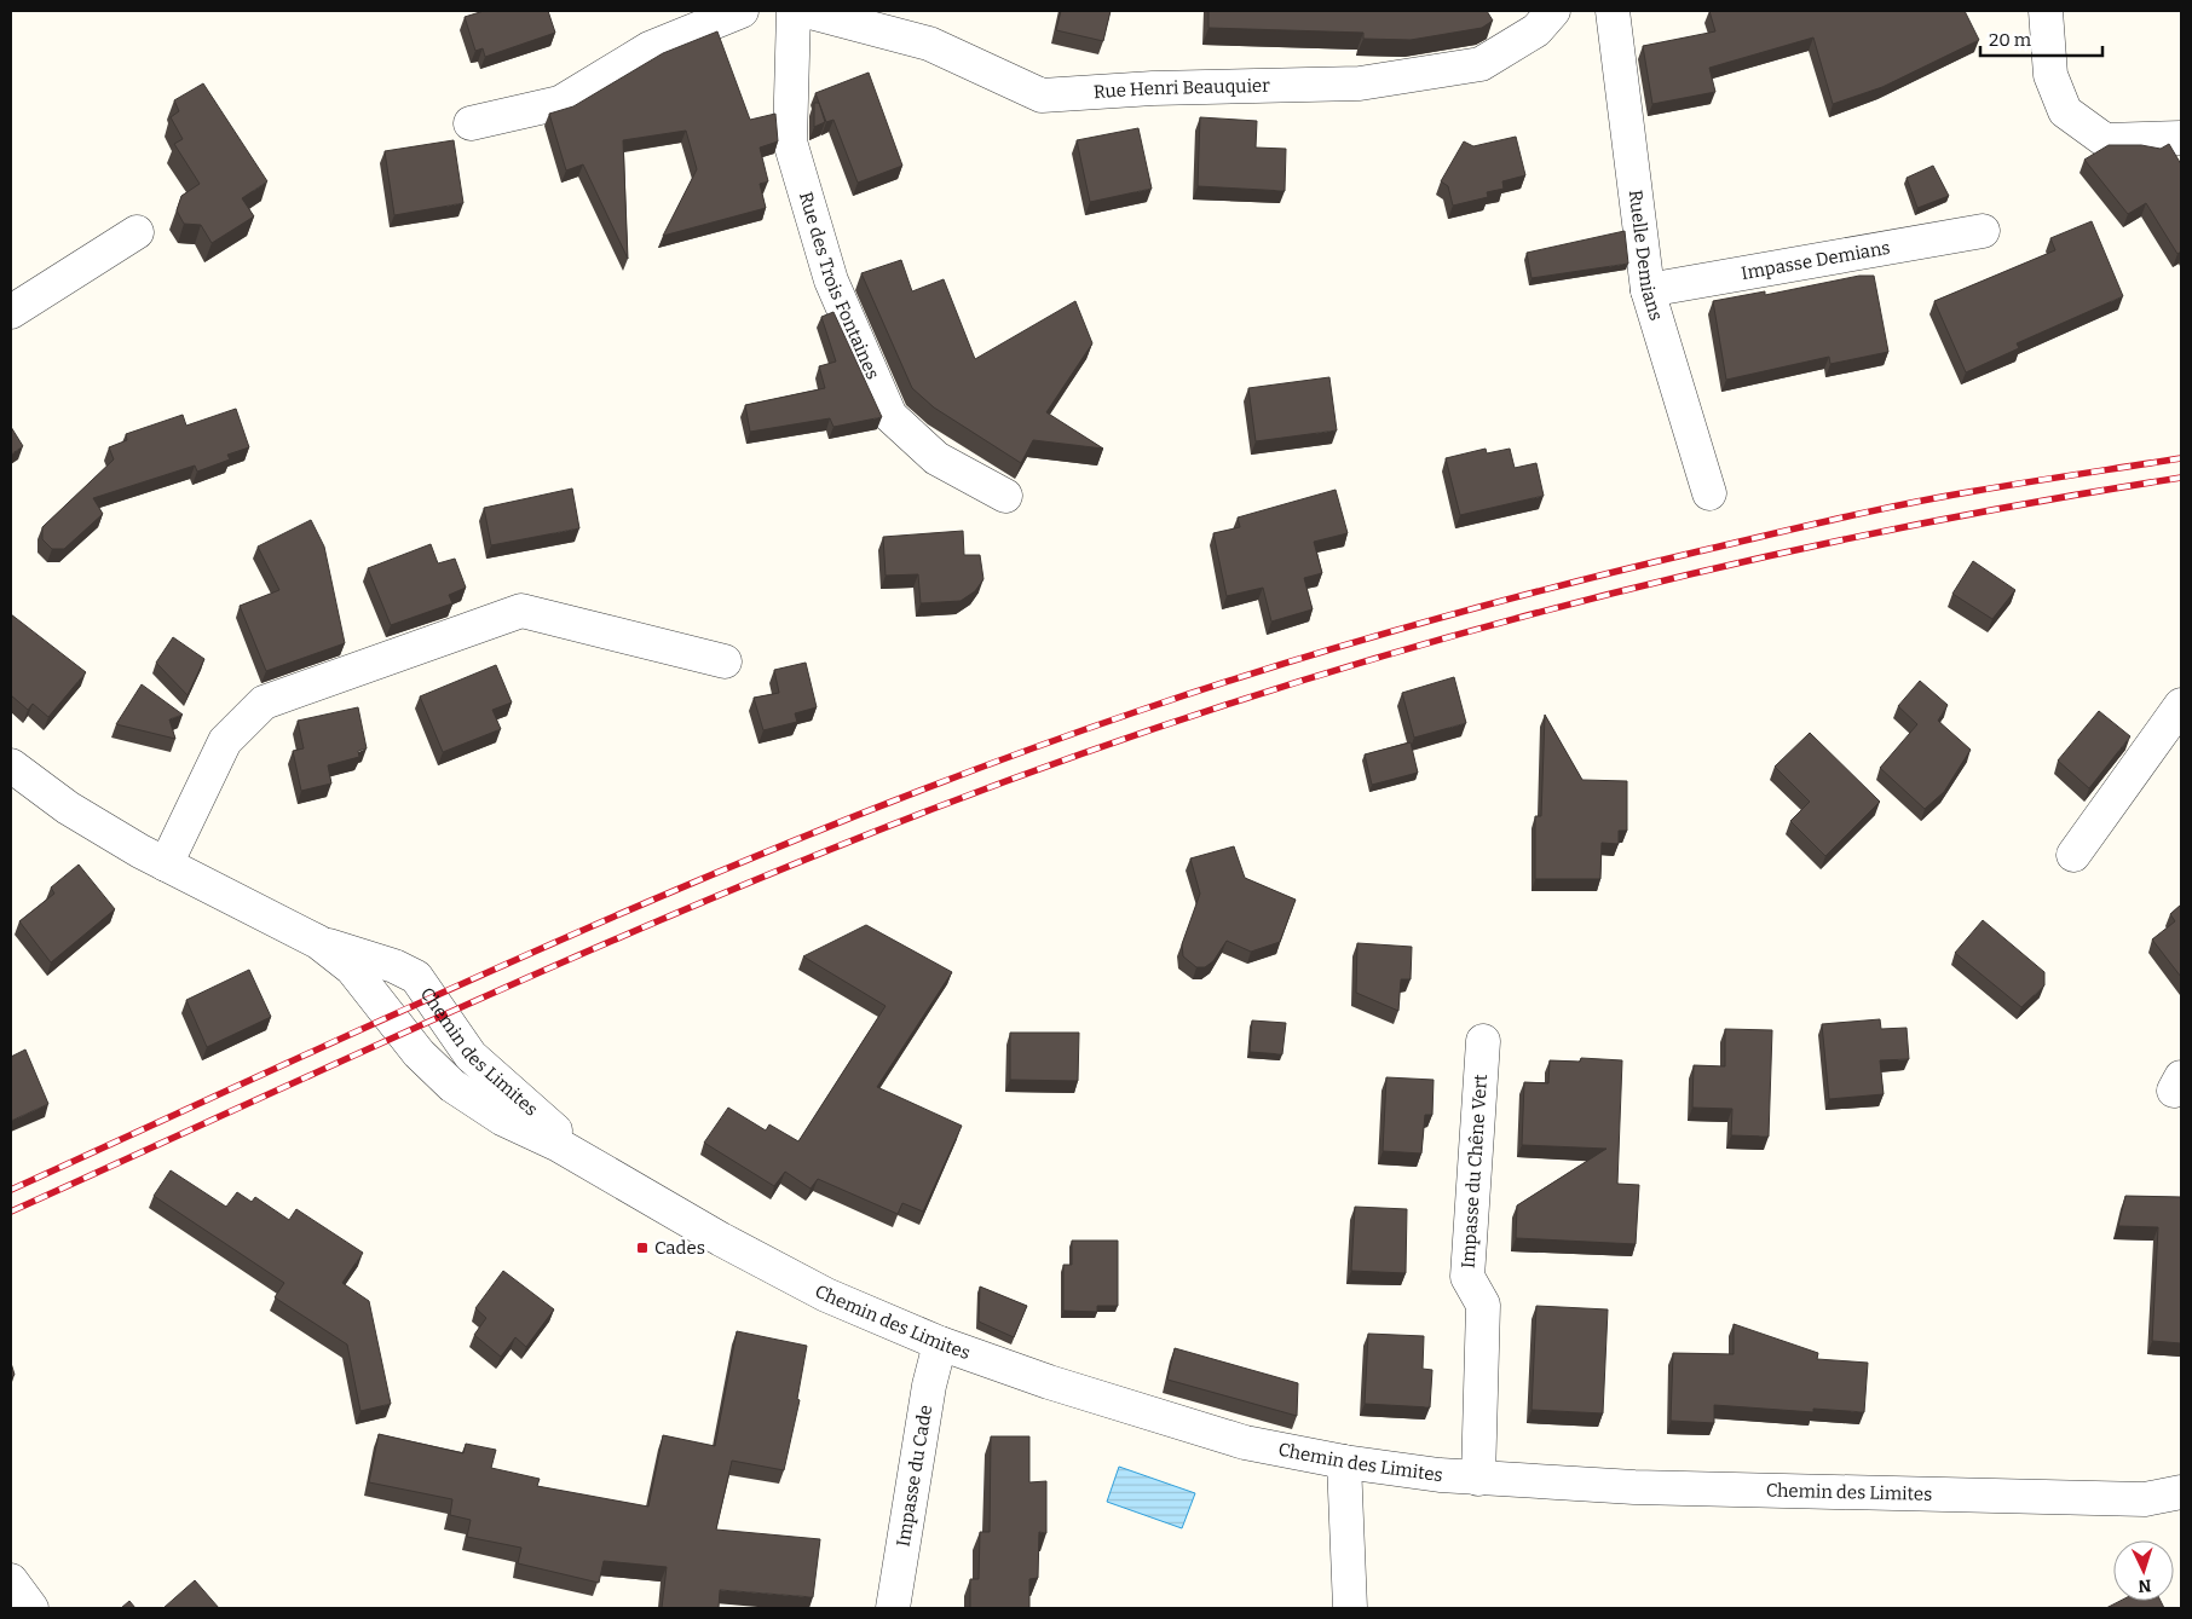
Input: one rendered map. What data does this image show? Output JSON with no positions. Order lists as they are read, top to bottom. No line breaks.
{"streets":{"street":["Rue Henri Beauquier","Ruelle Demians","Impasse Demians","Rue des Trois Fontaines","Chemin des Limites","Impasse du Chêne Vert","Impasse du Cade"]},"crossings":[["Ruelle Demians","Impasse Demians"],["Chemin des Limites","Impasse du Chêne Vert"],["Chemin des Limites","Impasse du Cade"]],"places":{"transit":["Cades"]},"scale_bar":"20 m","north":"bottom"}
